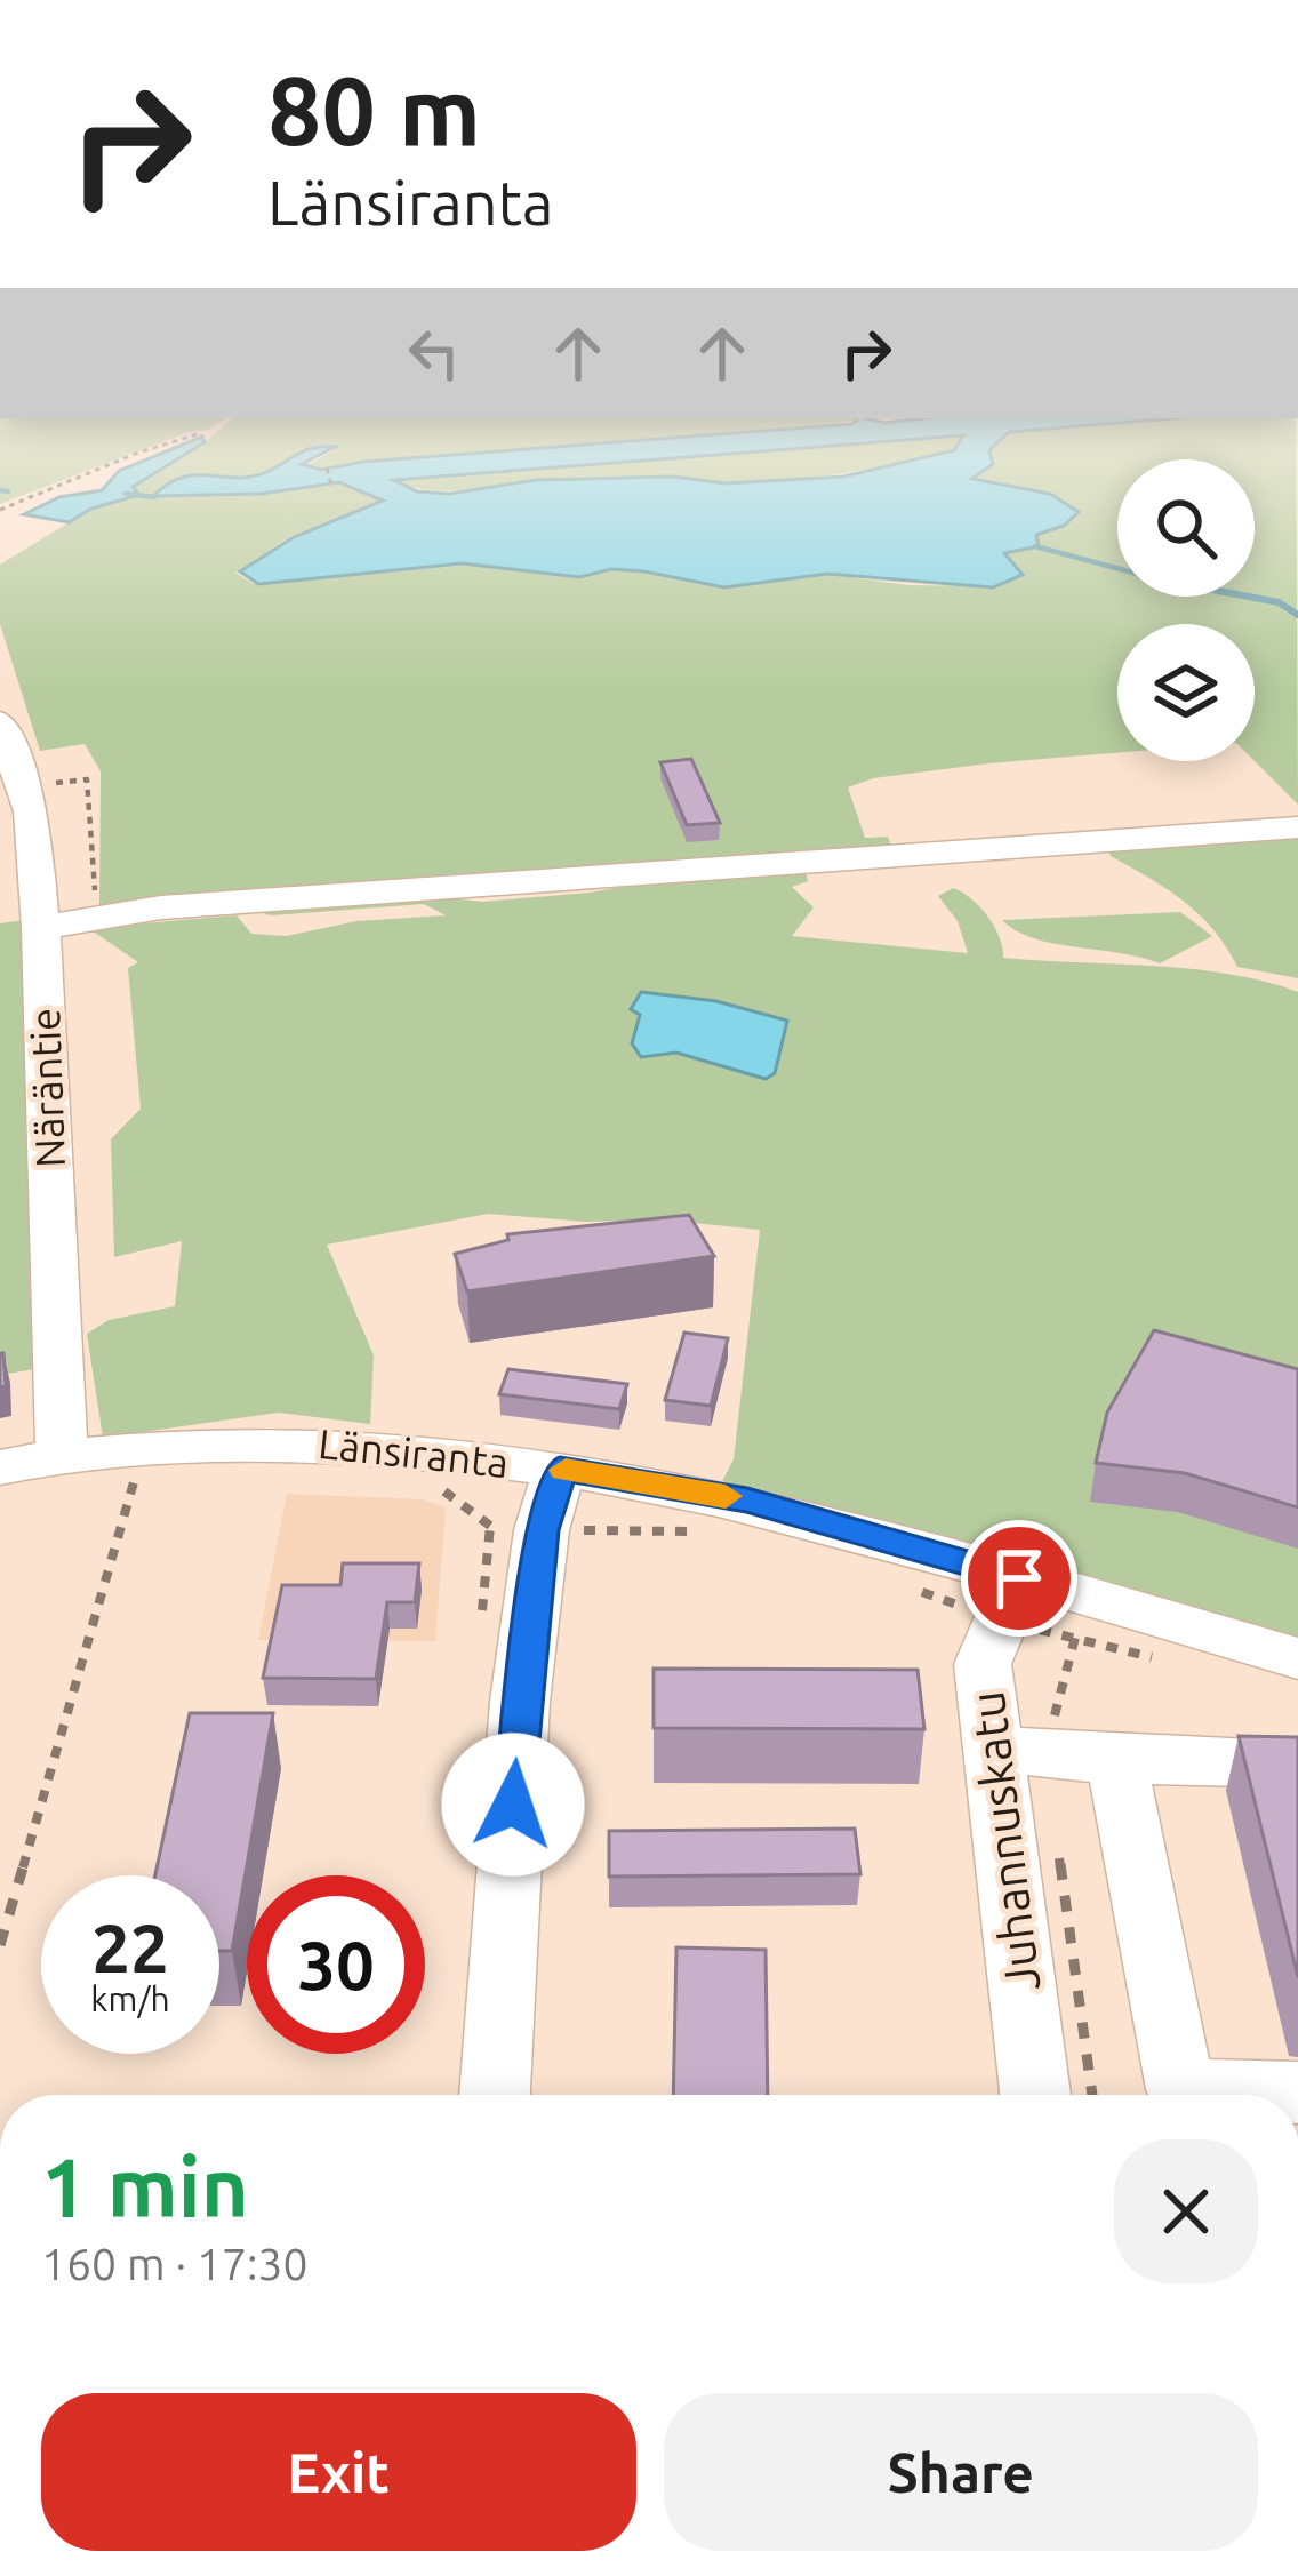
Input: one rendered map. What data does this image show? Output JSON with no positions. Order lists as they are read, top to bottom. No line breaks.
{"streets":{"street":["Näräntie","Länsiranta","Juhannuskatu"]},"crossings":[["Näräntie","Länsiranta"],["Länsiranta","Juhannuskatu"]],"page":{"turn":["80 m","Länsiranta"],"speed":"22 km/h","limit":"30","heading":["1 min","160 m · 17:30"],"buttons":["Exit","Share"]}}
